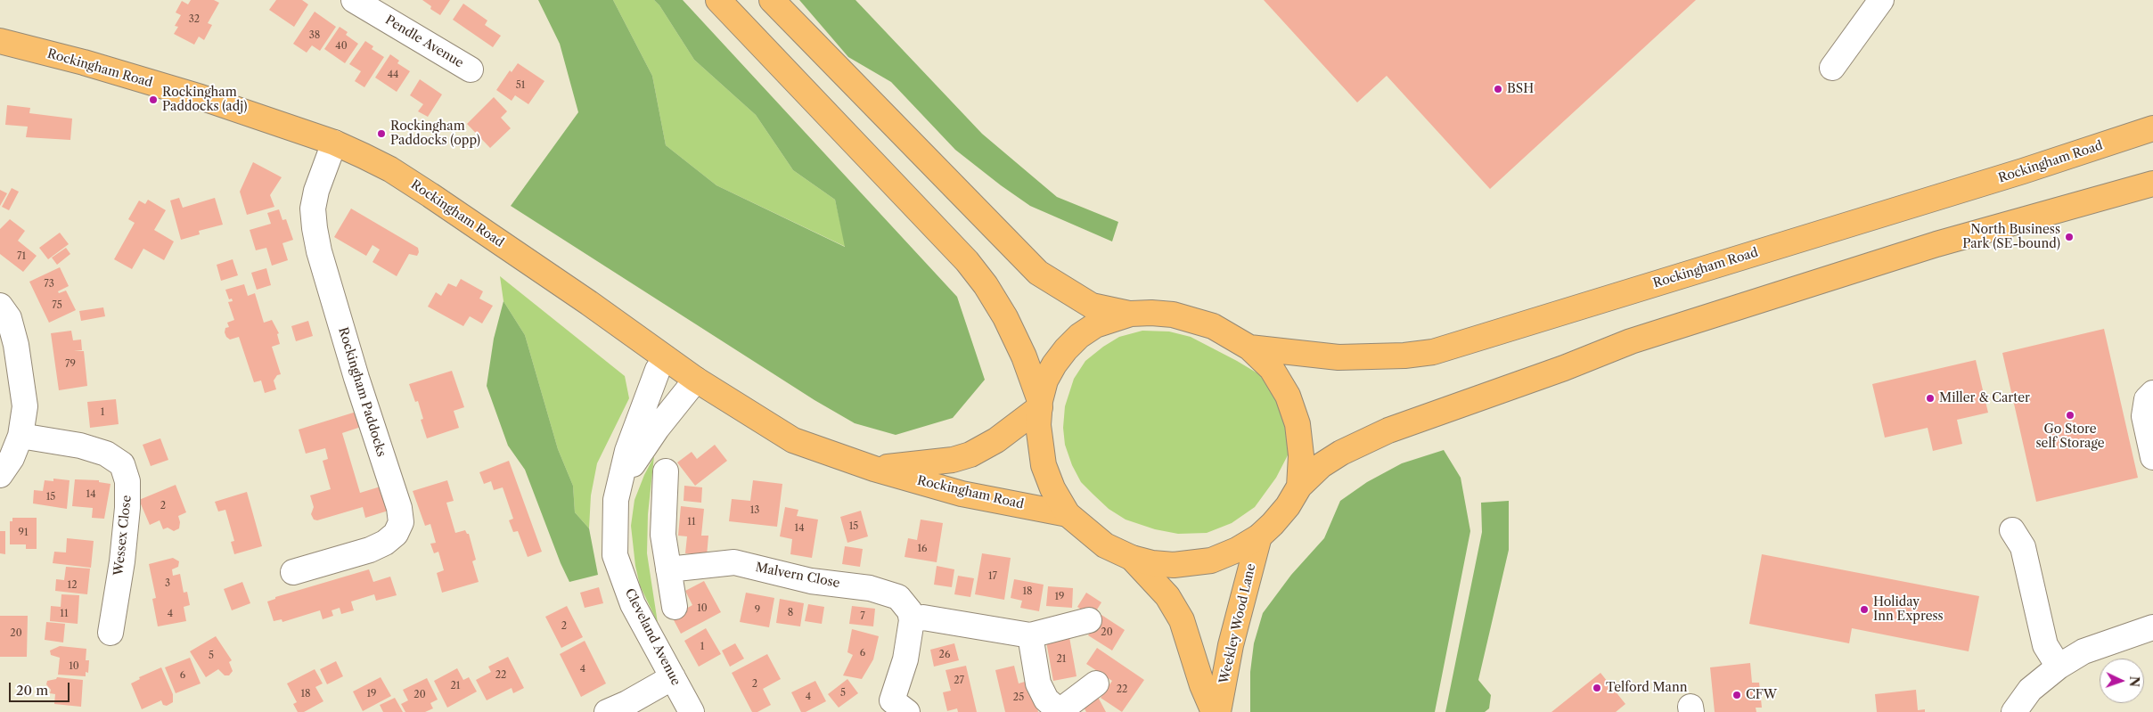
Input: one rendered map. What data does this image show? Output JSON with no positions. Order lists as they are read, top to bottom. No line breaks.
{"streets":{"main road":["Rockingham Road","Weekley Wood Lane"],"street":["Pendle Avenue","Rockingham Paddocks","Wessex Close","Malvern Close","Cleveland Avenue"]},"crossings":[["Rockingham Road","Rockingham Paddocks"],["Rockingham Road","Cleveland Avenue"]],"places":["BSH","Rockingham Paddocks (adj)","Rockingham Paddocks (opp)","North Business Park (SE-bound)","Miller & Carter","Go Store self Storage","Holiday Inn Express","Telford Mann","CFW"],"house_numbers":["32","38","40","44","51","71","73","75","79","1","14","15","2","13","11","15","14","91","16","17","3","12","18","19","10","9","8","11","4","7","2","20","20","1","6","26","5","21","10","4","6","22","27","2","21","22","5","18","19","20","4","25"],"scale_bar":"20 m","north":"right"}
